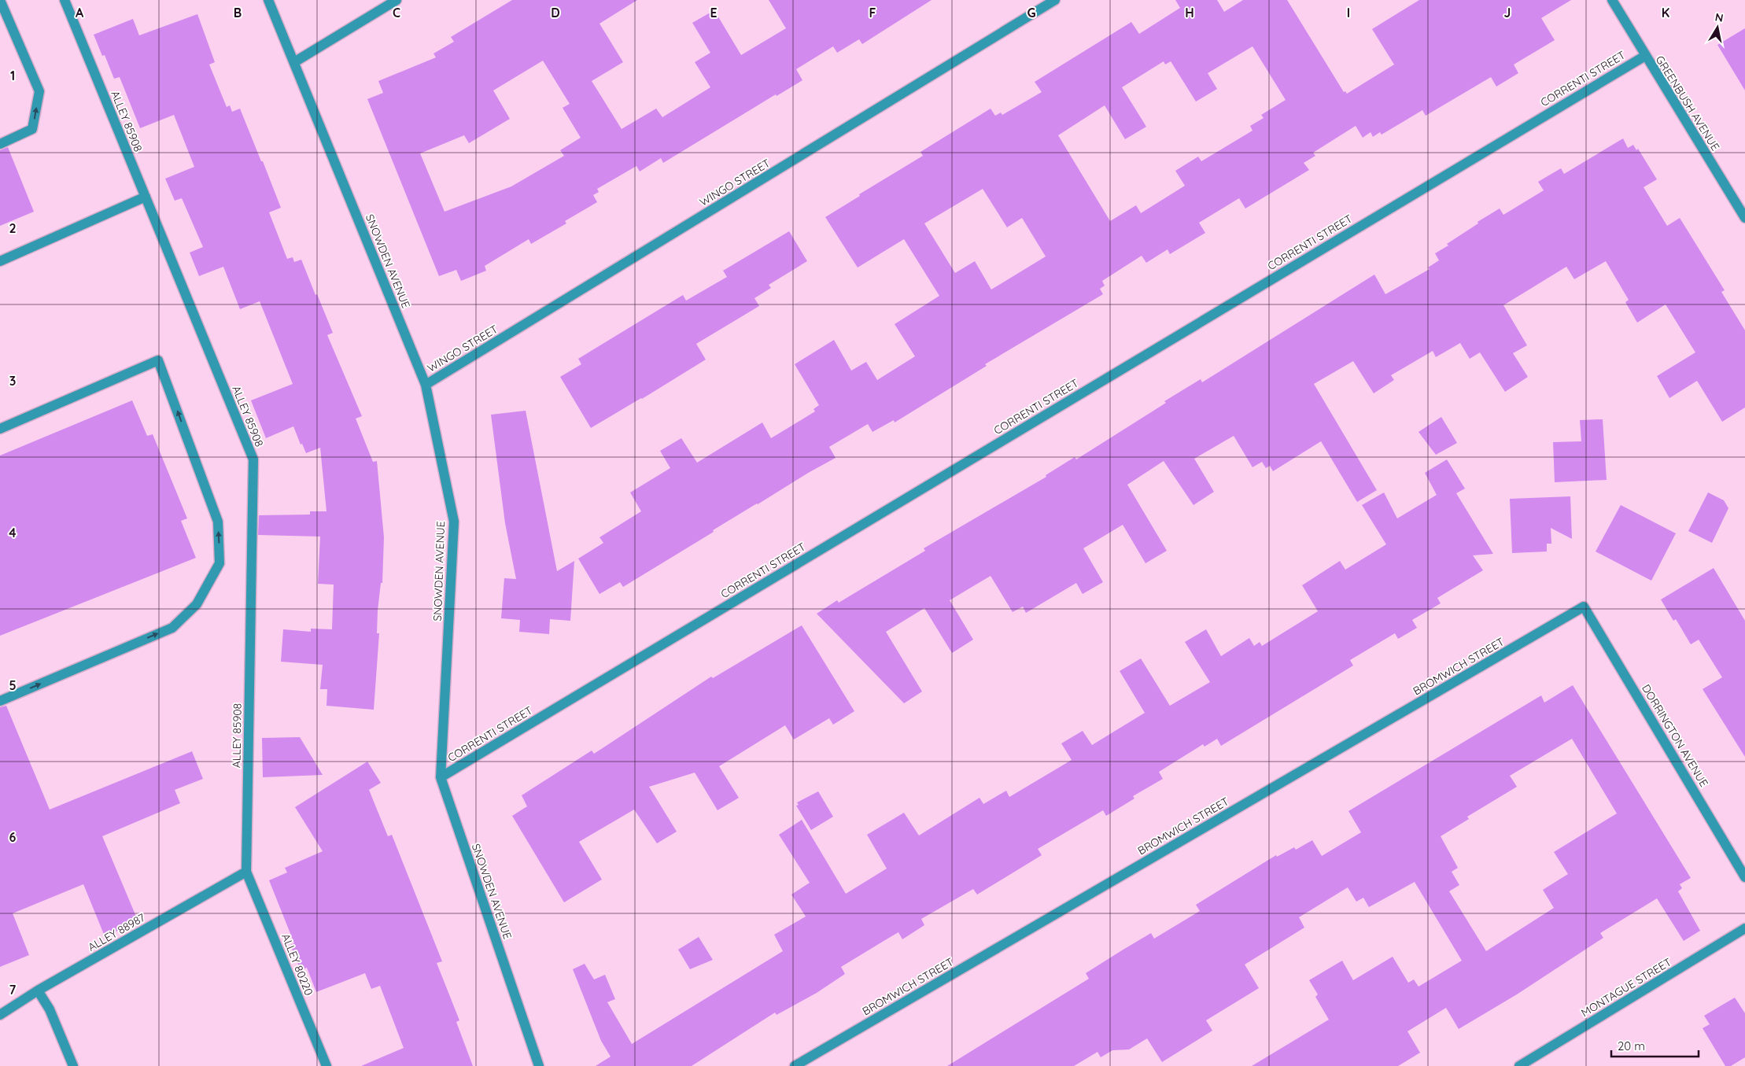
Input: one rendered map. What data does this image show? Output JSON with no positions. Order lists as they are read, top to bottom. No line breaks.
{"streets":{"street":["CORRENTI STREET","GREENBUSH AVENUE","ALLEY 85908","WINGO STREET","SNOWDEN AVENUE","BROMWICH STREET","DORRINGTON AVENUE","ALLEY 88987","ALLEY 80220","MONTAGUE STREET"]},"crossings":[["CORRENTI STREET","GREENBUSH AVENUE"],["CORRENTI STREET","SNOWDEN AVENUE"],["ALLEY 85908","ALLEY 88987"],["ALLEY 85908","ALLEY 80220"],["WINGO STREET","SNOWDEN AVENUE"],["BROMWICH STREET","DORRINGTON AVENUE"],["ALLEY 88987","ALLEY 80220"]],"scale_bar":"20 m","north":"top","grid":{"columns":["A","B","C","D","E","F","G","H","I","J","K"],"rows":["1","2","3","4","5","6","7"]}}
